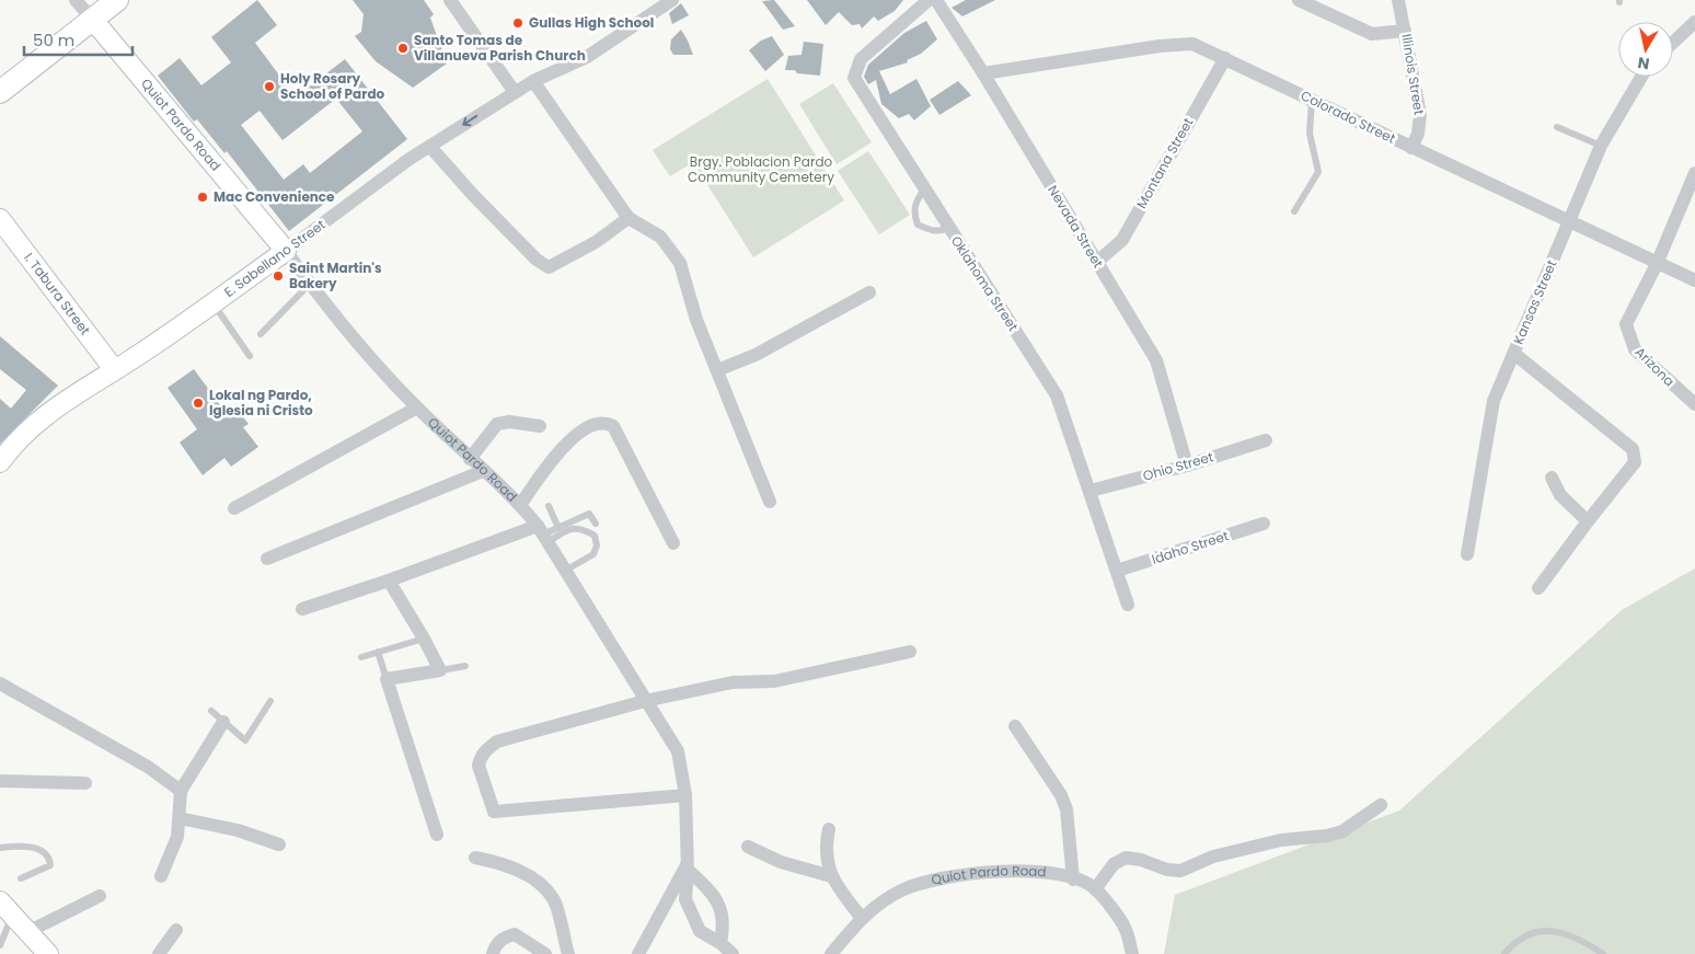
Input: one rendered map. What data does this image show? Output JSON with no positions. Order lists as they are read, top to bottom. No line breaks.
{"streets":{"street":["Illinois Street","Colorado Street","Quiot Pardo Road","Montana Street","Nevada Street","E. Sabellano Street","Oklahoma Street","I. Tabura Street","Kansas Street","Arizona","Ohio Street","Idaho Street"]},"crossings":[["Illinois Street","Colorado Street"],["Colorado Street","Montana Street"],["Colorado Street","Nevada Street"],["Colorado Street","Kansas Street"],["Colorado Street","Arizona"],["Quiot Pardo Road","E. Sabellano Street"],["Montana Street","Nevada Street"],["Nevada Street","Ohio Street"],["E. Sabellano Street","I. Tabura Street"],["Oklahoma Street","Ohio Street"],["Oklahoma Street","Idaho Street"]],"parks":["Brgy. Poblacion Pardo Community Cemetery"],"places":["Gullas High School","Santo Tomas de Villanueva Parish Church","Holy Rosary School of Pardo","Mac Convenience","Saint Martin's Bakery","Lokal ng Pardo, Iglesia ni Cristo"],"scale_bar":"50 m","north":"bottom"}
